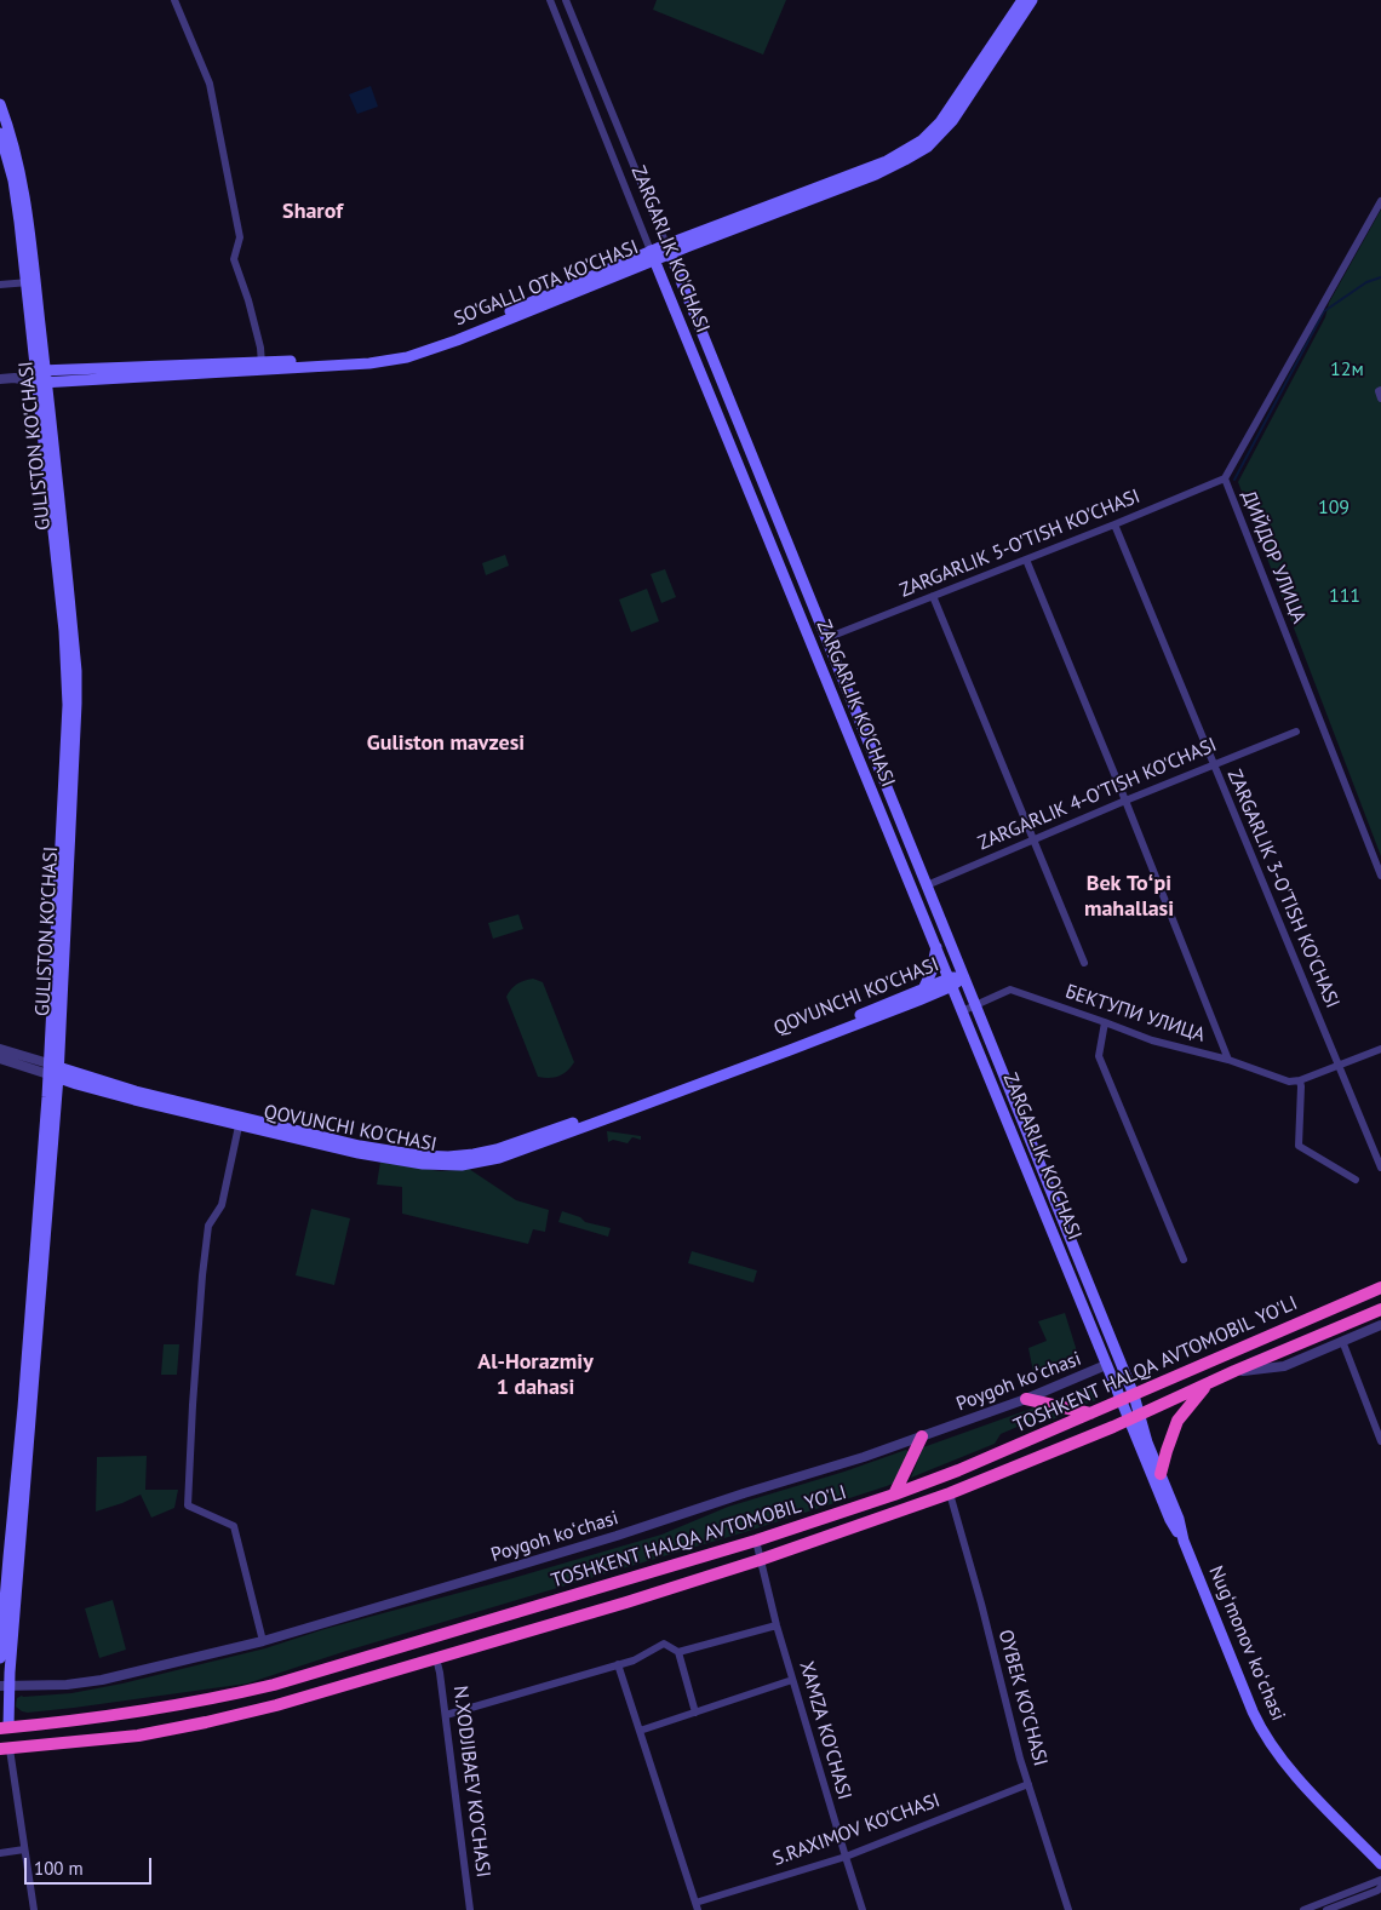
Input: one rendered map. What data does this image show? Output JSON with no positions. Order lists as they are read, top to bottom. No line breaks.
{"streets":{"highway":["TOSHKENT HALQA AVTOMOBIL YO'LI"],"main road":["ZARGARLIK KO'CHASI","SO'GALLI OTA KO'CHASI","GULISTON KO'CHASI","ZARGARLIK 4-O'TISH KO'CHASI","QOVUNCHI KO'CHASI","Nugʻmonov koʻchasi"],"street":["ZARGARLIK 5-O'TISH KO'CHASI","ДИЙДОР УЛИЦА","ZARGARLIK 3-O'TISH KO'CHASI","БЕКТУПИ УЛИЦА","Poygoh koʻchasi","OYBEK KO'CHASI","XAMZA KO'CHASI","N.XODJIBAEV KO'CHASI","S.RAXIMOV KO'CHASI"]},"crossings":[["ZARGARLIK KO'CHASI","SO'GALLI OTA KO'CHASI"],["ZARGARLIK KO'CHASI","ZARGARLIK 5-O'TISH KO'CHASI"],["ZARGARLIK KO'CHASI","ZARGARLIK 4-O'TISH KO'CHASI"],["ZARGARLIK KO'CHASI","QOVUNCHI KO'CHASI"],["ZARGARLIK KO'CHASI","БЕКТУПИ УЛИЦА"],["ZARGARLIK KO'CHASI","TOSHKENT HALQA AVTOMOBIL YO'LI"],["ZARGARLIK KO'CHASI","Poygoh koʻchasi"],["ZARGARLIK KO'CHASI","Nugʻmonov koʻchasi"],["SO'GALLI OTA KO'CHASI","GULISTON KO'CHASI"],["GULISTON KO'CHASI","QOVUNCHI KO'CHASI"],["GULISTON KO'CHASI","TOSHKENT HALQA AVTOMOBIL YO'LI"],["GULISTON KO'CHASI","Poygoh koʻchasi"],["ZARGARLIK 5-O'TISH KO'CHASI","ДИЙДОР УЛИЦА"],["ZARGARLIK 5-O'TISH KO'CHASI","ZARGARLIK 3-O'TISH KO'CHASI"],["ZARGARLIK 4-O'TISH KO'CHASI","ZARGARLIK 3-O'TISH KO'CHASI"],["TOSHKENT HALQA AVTOMOBIL YO'LI","Nugʻmonov koʻchasi"],["TOSHKENT HALQA AVTOMOBIL YO'LI","OYBEK KO'CHASI"],["TOSHKENT HALQA AVTOMOBIL YO'LI","XAMZA KO'CHASI"],["TOSHKENT HALQA AVTOMOBIL YO'LI","N.XODJIBAEV KO'CHASI"],["OYBEK KO'CHASI","S.RAXIMOV KO'CHASI"],["XAMZA KO'CHASI","S.RAXIMOV KO'CHASI"]],"districts":["Sharof","Guliston mavzesi","Bek Toʻpi mahallasi","Al-Horazmiy 1 dahasi"],"parks":["12м","109","111"],"scale_bar":"100 m"}
